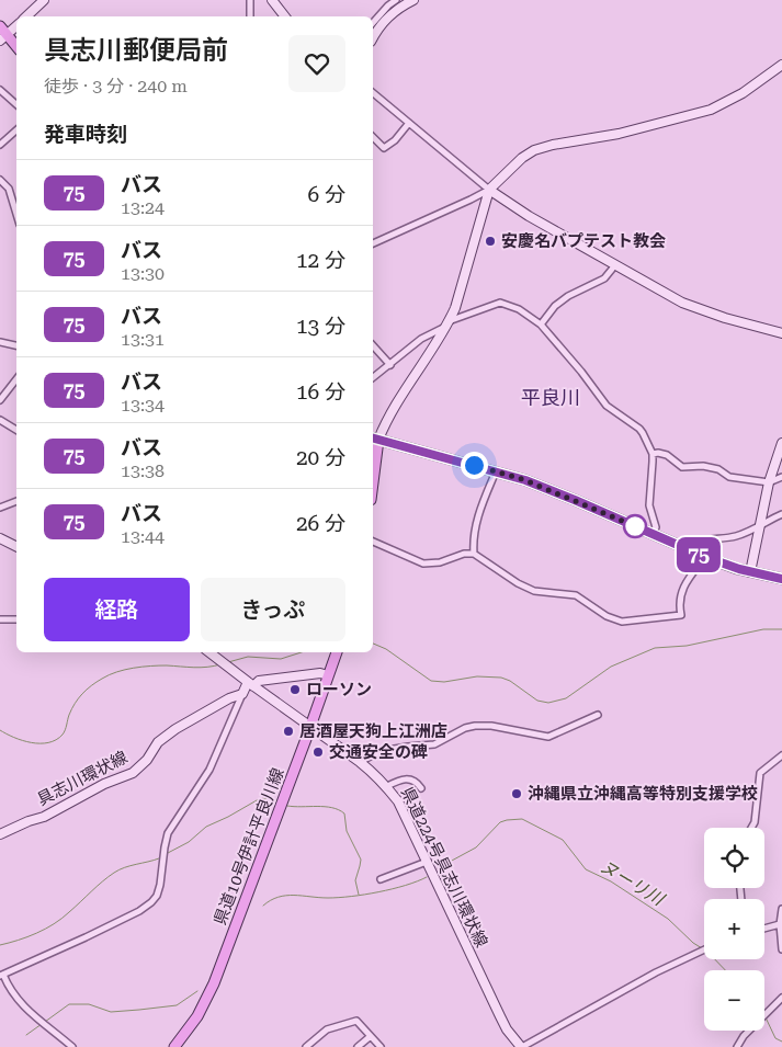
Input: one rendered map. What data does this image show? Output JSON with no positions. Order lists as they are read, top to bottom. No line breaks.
{"streets":{"main road":["県道10号伊計平良川線"],"street":["具志川環状線","県道224号具志川環状線"]},"crossings":[["県道10号伊計平良川線","県道224号具志川環状線"]],"districts":["平良川"],"water":["ヌーリ川"],"places":["安慶名バプテスト教会","ローソン","居酒屋天狗上江洲店","交通安全の碑","沖縄県立沖縄高等特別支援学校"],"lines":["bus line 75"],"page":{"on_map":"75","heading":[["具志川郵便局前","徒歩 · 3 分 · 240 m"],"発車時刻"],"list":[{"mark":"75","name":"バス","note":"13:24","value":"6 分"},{"mark":"75","name":"バス","note":"13:30","value":"12 分"},{"mark":"75","name":"バス","note":"13:31","value":"13 分"},{"mark":"75","name":"バス","note":"13:34","value":"16 分"},{"mark":"75","name":"バス","note":"13:38","value":"20 分"},{"mark":"75","name":"バス","note":"13:44","value":"26 分"}],"buttons":["経路","きっぷ"],"map_buttons":["+","−"]}}
